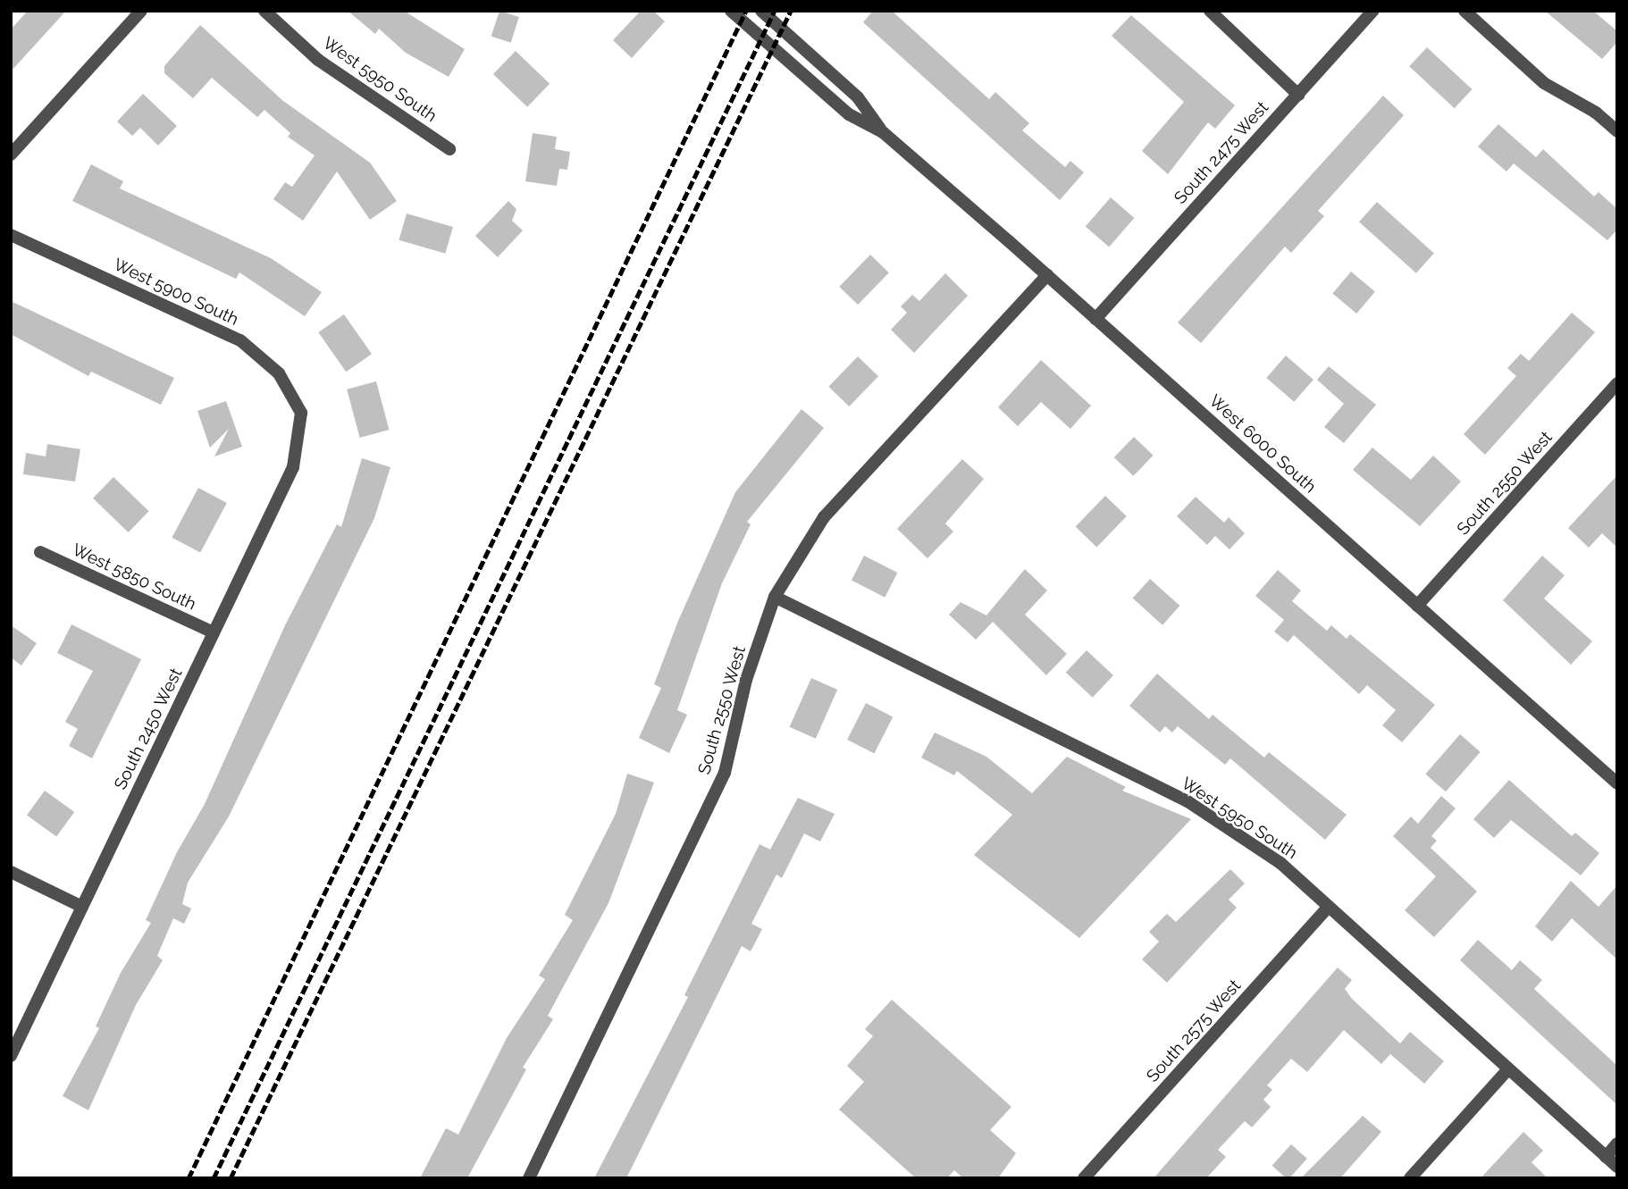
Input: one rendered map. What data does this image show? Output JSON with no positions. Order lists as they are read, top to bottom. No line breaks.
{"streets":{"street":["West 5950 South","South 2475 West","West 5900 South","West 6000 South","South 2550 West","West 5850 South","South 2450 West","South 2575 West"]},"crossings":[["West 5950 South","South 2550 West"],["West 5950 South","South 2575 West"],["South 2475 West","West 6000 South"],["West 5900 South","South 2450 West"],["West 6000 South","South 2550 West"],["West 5850 South","South 2450 West"]]}
